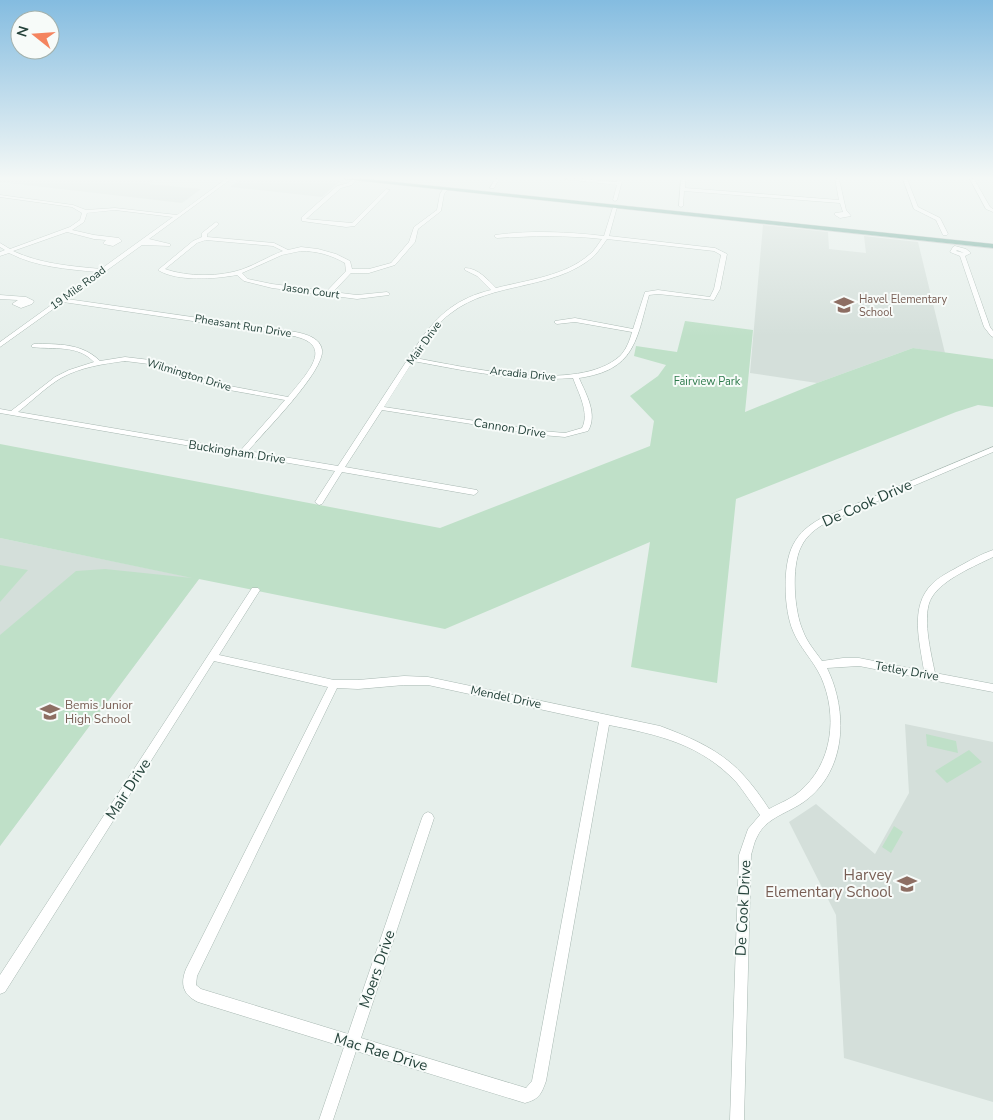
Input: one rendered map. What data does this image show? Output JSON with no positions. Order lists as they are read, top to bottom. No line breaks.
{"streets":{"street":["19 Mile Road","Jason Court","Pheasant Run Drive","Mair Drive","Arcadia Drive","Wilmington Drive","Cannon Drive","Buckingham Drive","De Cook Drive","Tetley Drive","Mendel Drive","Moers Drive","Mac Rae Drive"]},"crossings":[["19 Mile Road","Pheasant Run Drive"],["Pheasant Run Drive","Wilmington Drive"],["Pheasant Run Drive","Buckingham Drive"],["Mair Drive","Arcadia Drive"],["Mair Drive","Cannon Drive"],["Mair Drive","Buckingham Drive"],["Mair Drive","Mendel Drive"],["Arcadia Drive","Cannon Drive"],["Wilmington Drive","Buckingham Drive"],["De Cook Drive","Tetley Drive"],["De Cook Drive","Mendel Drive"],["Mendel Drive","Mac Rae Drive"],["Moers Drive","Mac Rae Drive"]],"parks":["Fairview Park"],"places":{"school or university":["Havel Elementary School","Bemis Junior High School","Harvey Elementary School"]},"north":"left"}
